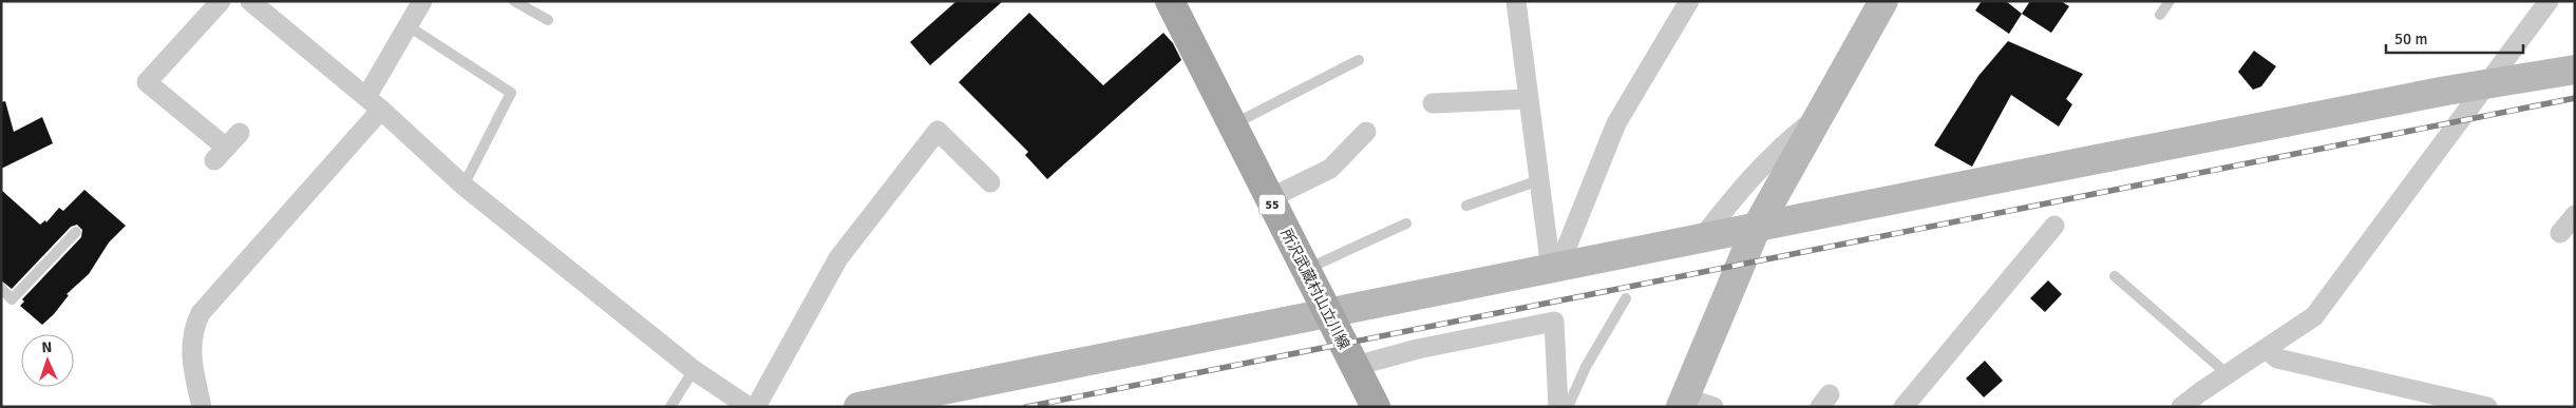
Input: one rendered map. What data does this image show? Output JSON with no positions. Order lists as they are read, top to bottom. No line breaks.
{"streets":{"main road":["55","所沢武蔵村山立川線"]},"scale_bar":"50 m","north":"top"}
